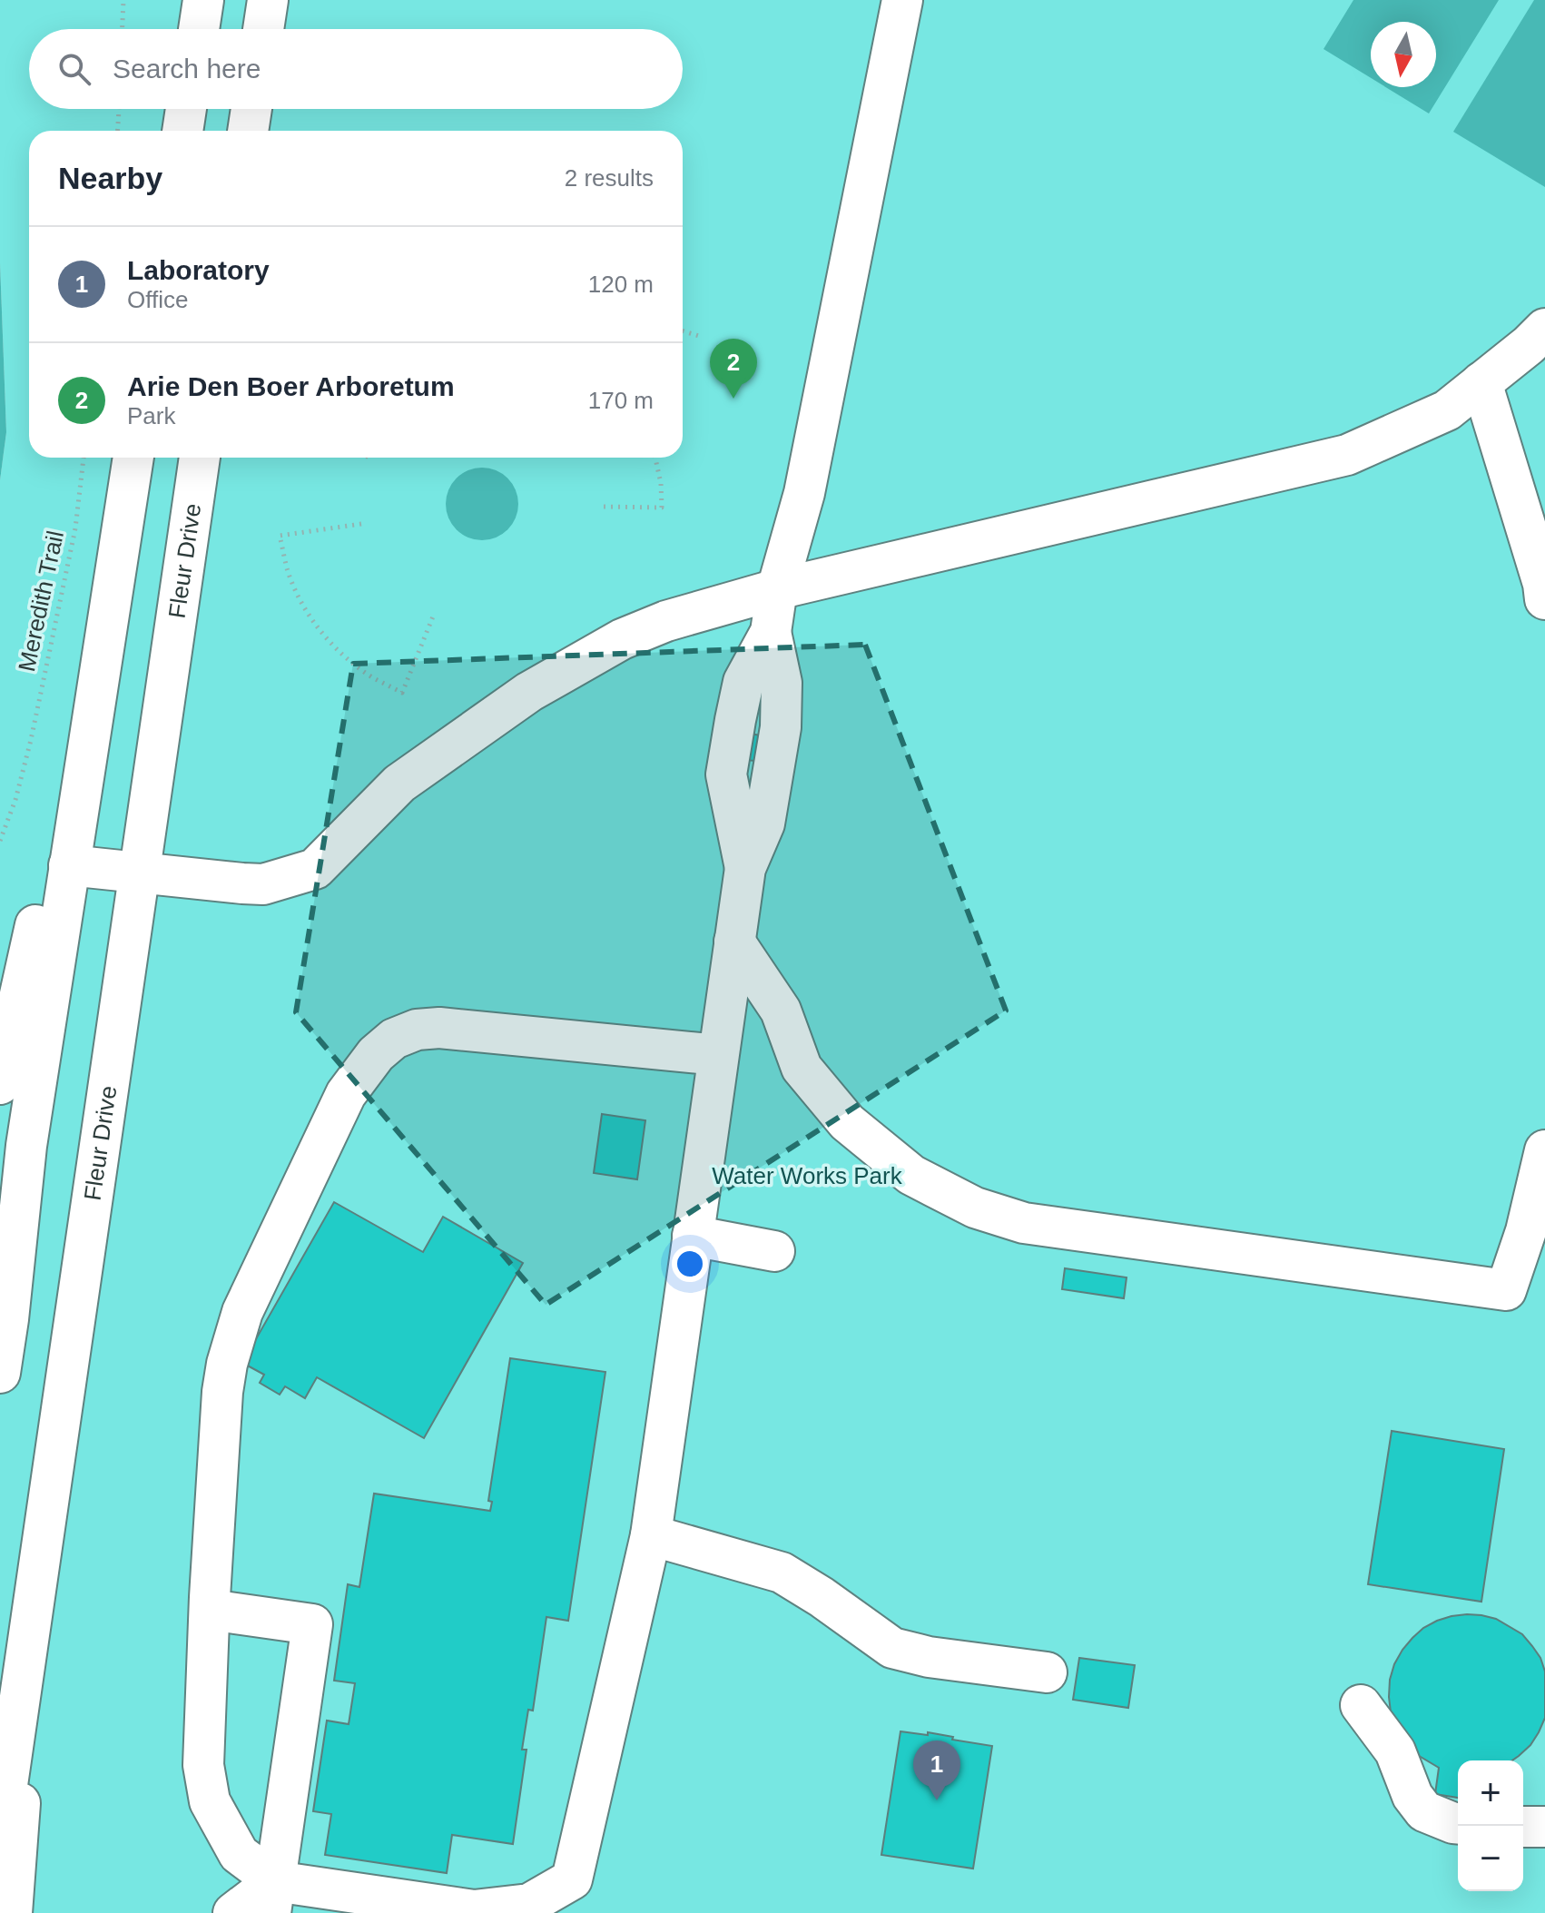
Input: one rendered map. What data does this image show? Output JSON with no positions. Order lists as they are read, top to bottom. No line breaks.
{"streets":{"main road":["Fleur Drive"],"path":["Meredith Trail"]},"parks":["Water Works Park"],"north":"bottom","page":{"search":"Search here","heading":["Nearby","2 results"],"list":[{"mark":"1","name":"Laboratory","note":"Office","value":"120 m"},{"mark":"2","name":"Arie Den Boer Arboretum","note":"Park","value":"170 m"}],"pins":["2","1"],"map_buttons":["+","−"]}}
